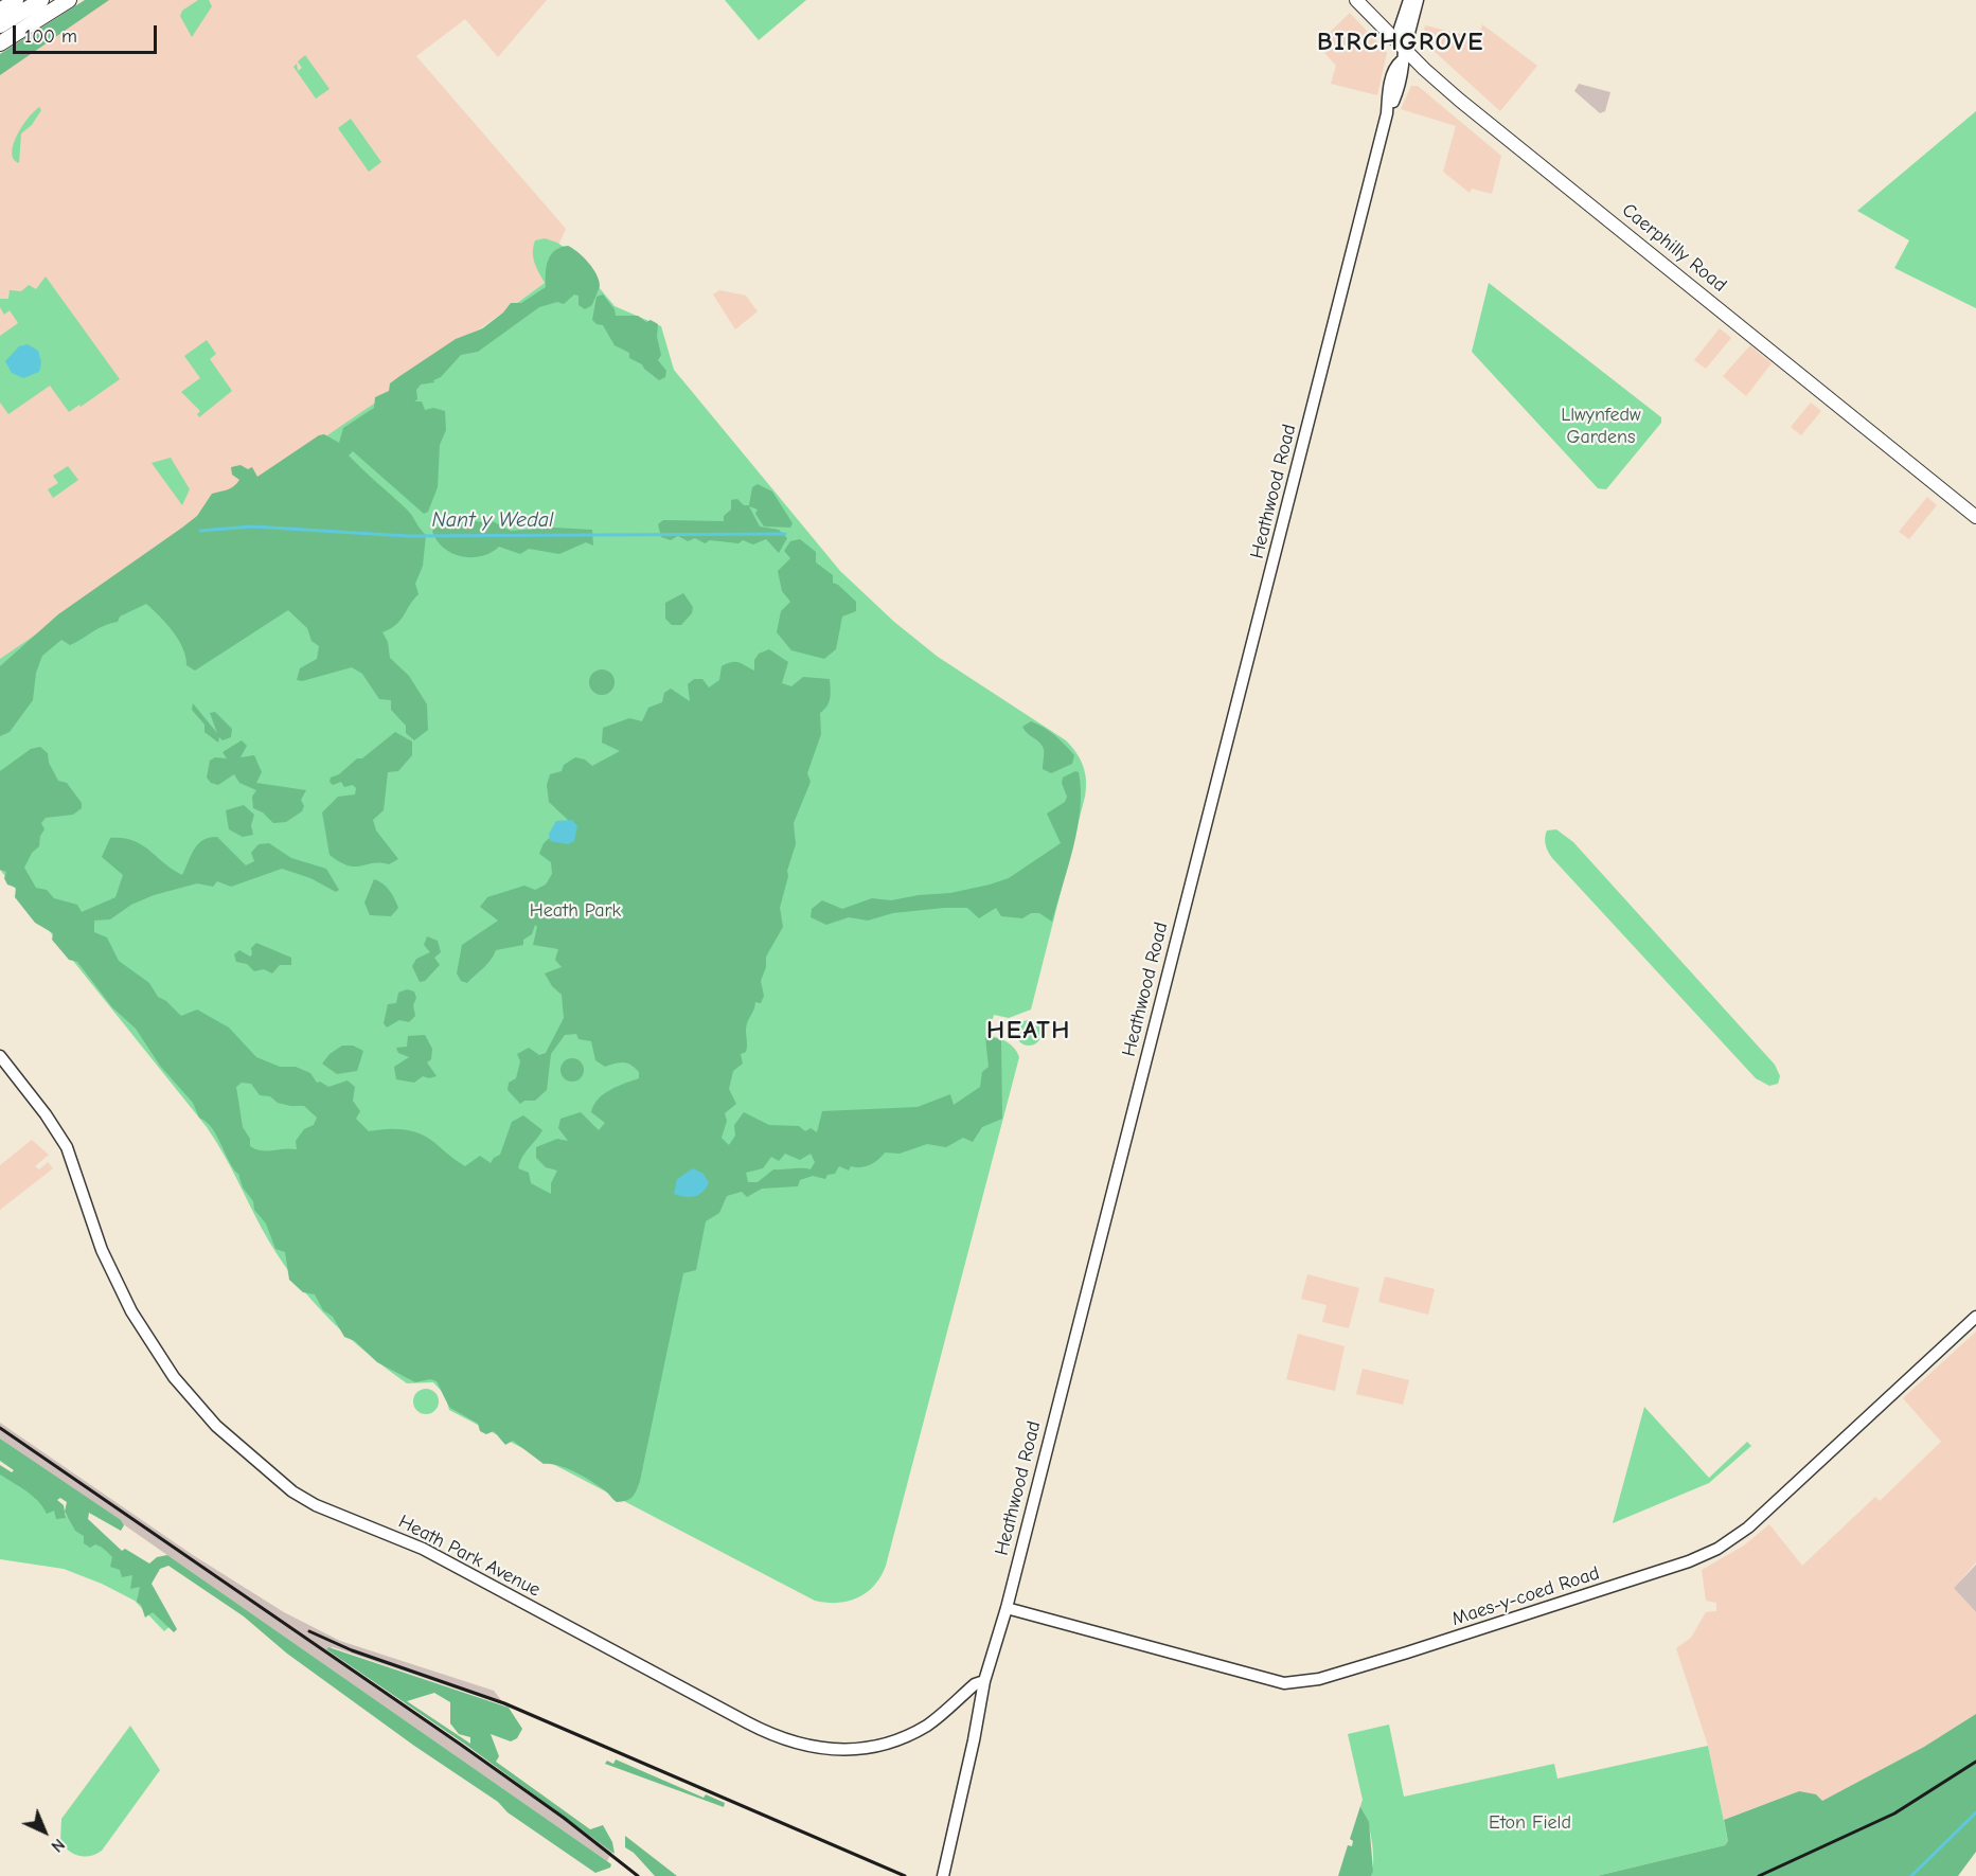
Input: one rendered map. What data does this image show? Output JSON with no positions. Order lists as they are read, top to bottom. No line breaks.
{"streets":{"main road":["Caerphilly Road"],"street":["Heathwood Road","Heath Park Avenue","Maes-y-coed Road"]},"crossings":[["Caerphilly Road","Heathwood Road"],["Heathwood Road","Heath Park Avenue"],["Heathwood Road","Maes-y-coed Road"]],"districts":["BIRCHGROVE","HEATH"],"water":["Nant y Wedal"],"parks":["Llwynfedw Gardens","Heath Park","Eton Field"],"scale_bar":"100 m","north":"bottom right"}
